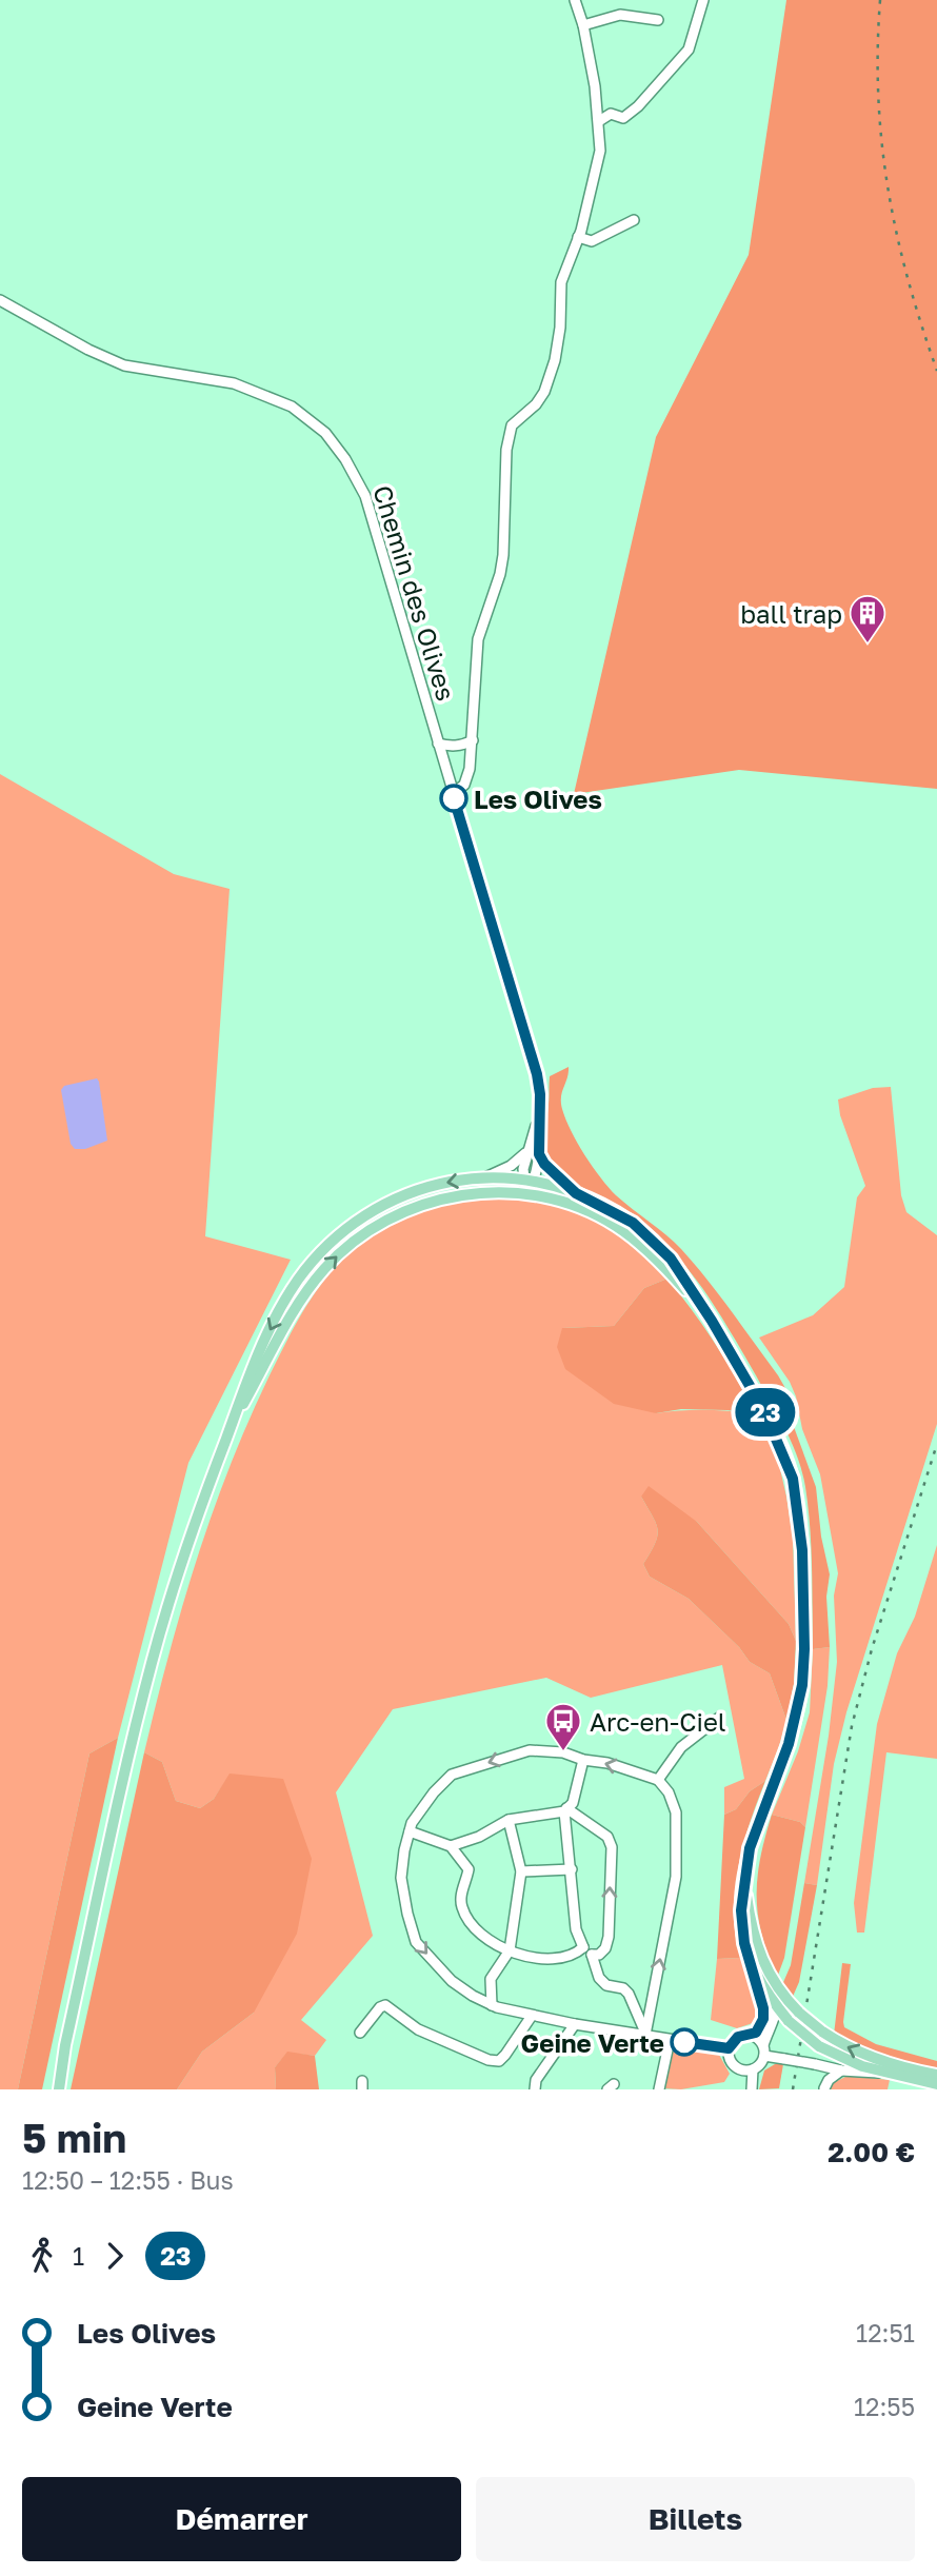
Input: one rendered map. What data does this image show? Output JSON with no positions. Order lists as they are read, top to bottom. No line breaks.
{"streets":{"street":["Chemin des Olives"]},"places":{"building":["ball trap"],"other":["Les Olives","Geine Verte"],"bus stop":["Arc-en-Ciel"]},"lines":["bus line 23"],"page":{"on_map":"23","heading":["5 min","12:50 – 12:55 · Bus","2.00 €"],"legs":["1","23"],"list":[{"name":"Les Olives","value":"12:51"},{"name":"Geine Verte","value":"12:55"}],"buttons":["Démarrer","Billets"]}}
